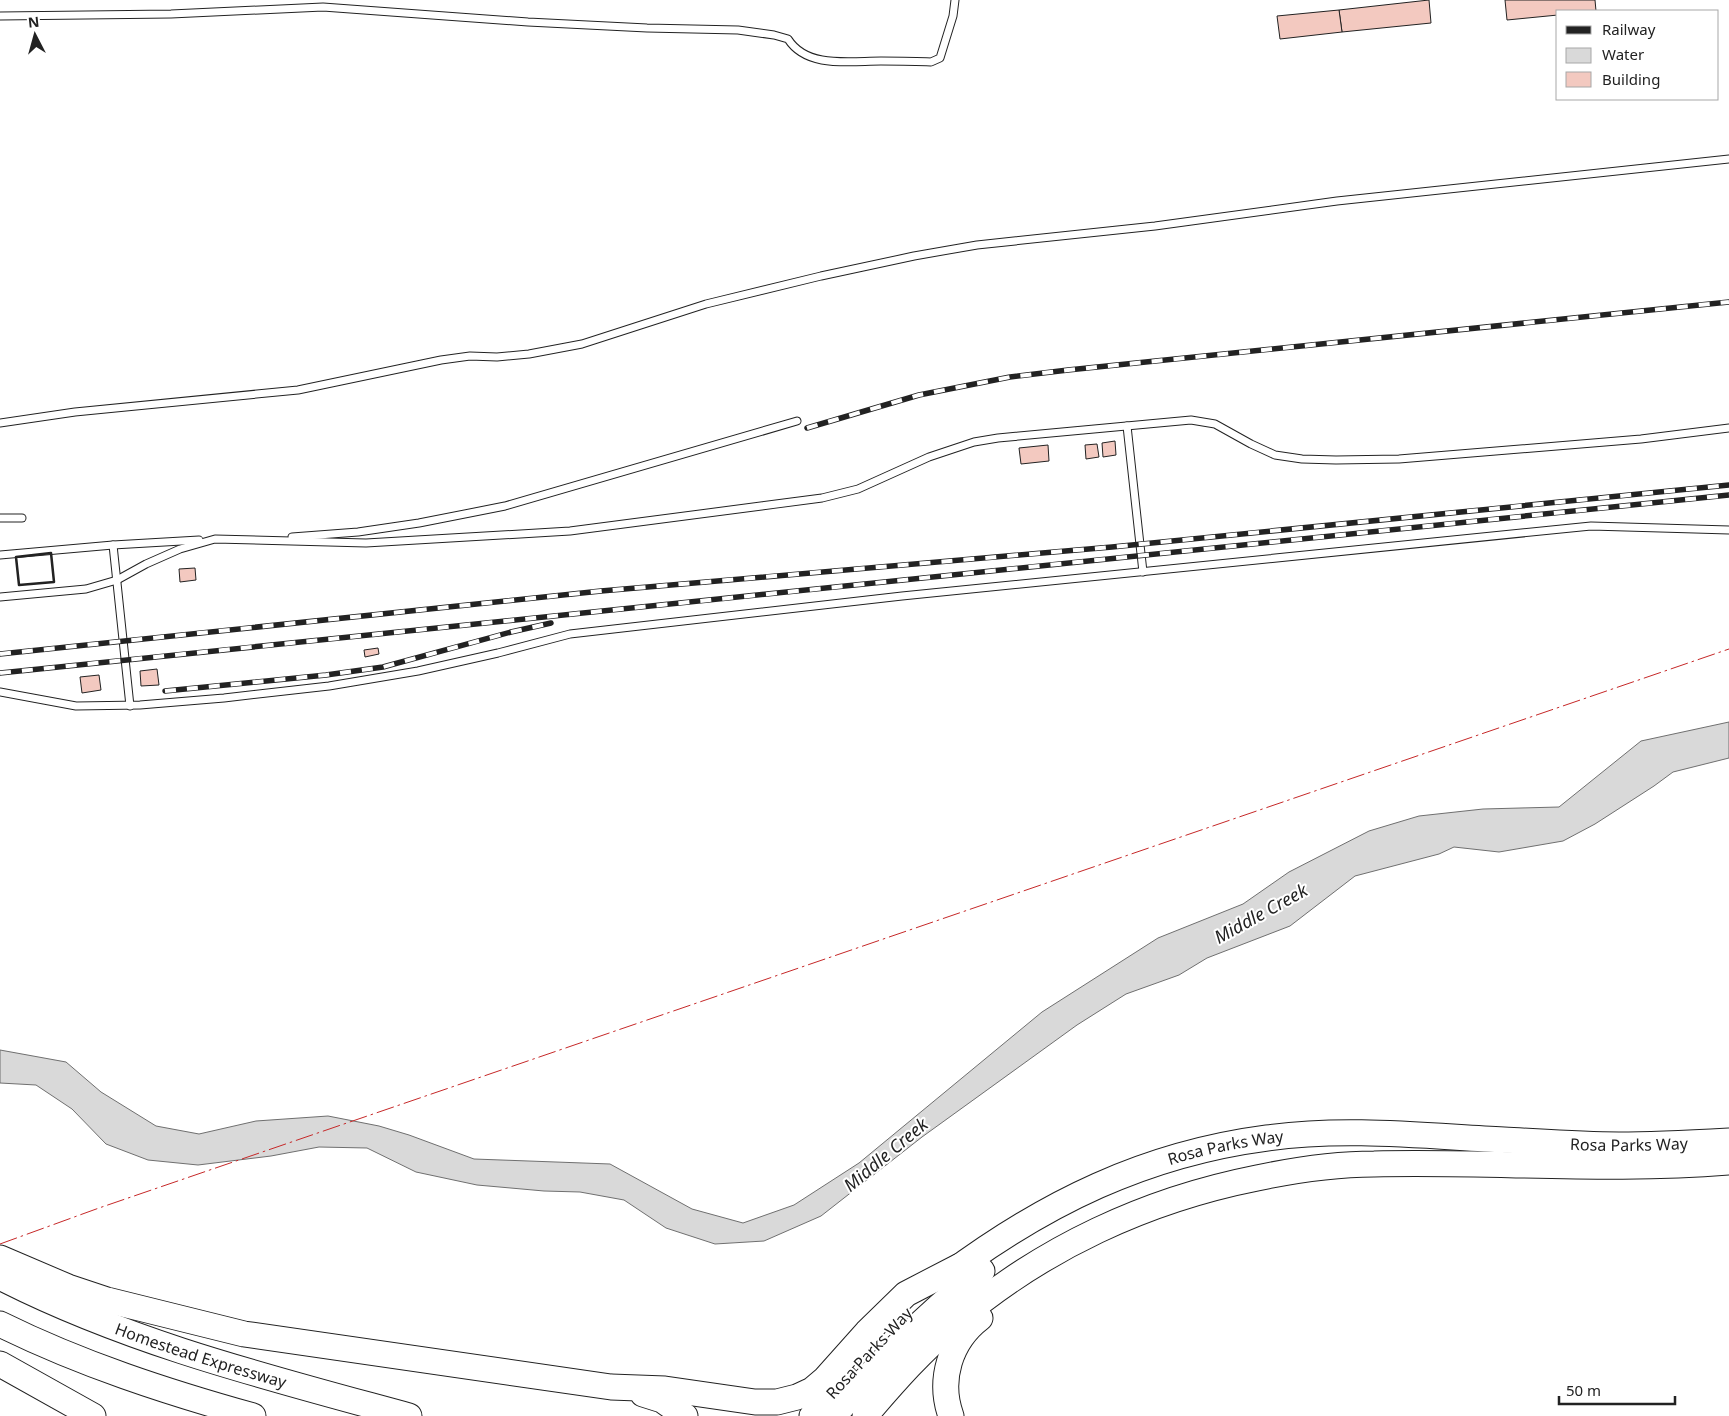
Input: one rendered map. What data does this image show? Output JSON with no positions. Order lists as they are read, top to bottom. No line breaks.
{"streets":{"highway":["Rosa Parks Way","Homestead Expressway"]},"water":["Middle Creek"],"legend":["Railway","Water","Building"],"scale_bar":"50 m","north":"top"}
